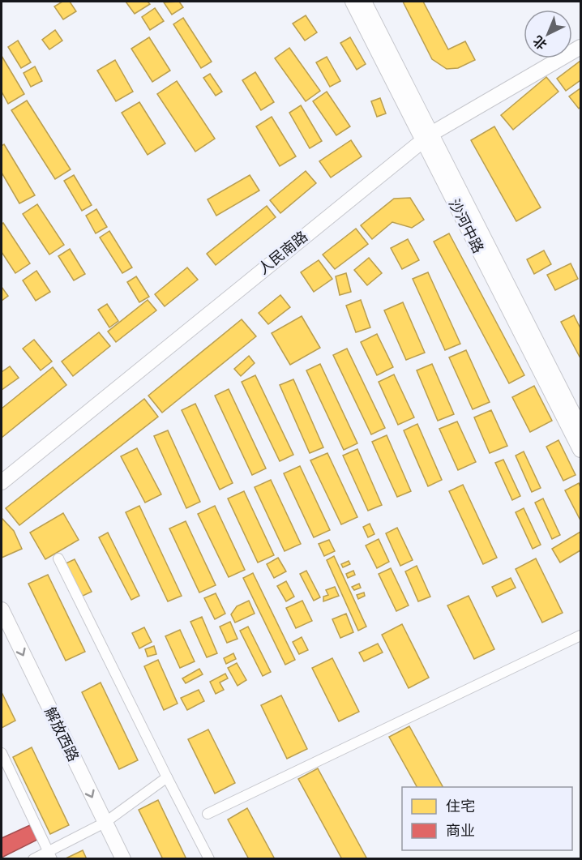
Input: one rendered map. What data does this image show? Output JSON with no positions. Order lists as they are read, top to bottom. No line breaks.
{"streets":{"main road":["沙河中路","人民南路","解放西路"]},"crossings":[["沙河中路","人民南路"]],"one_way":["解放西路"],"legend":["住宅","商业"],"north":"bottom left"}
